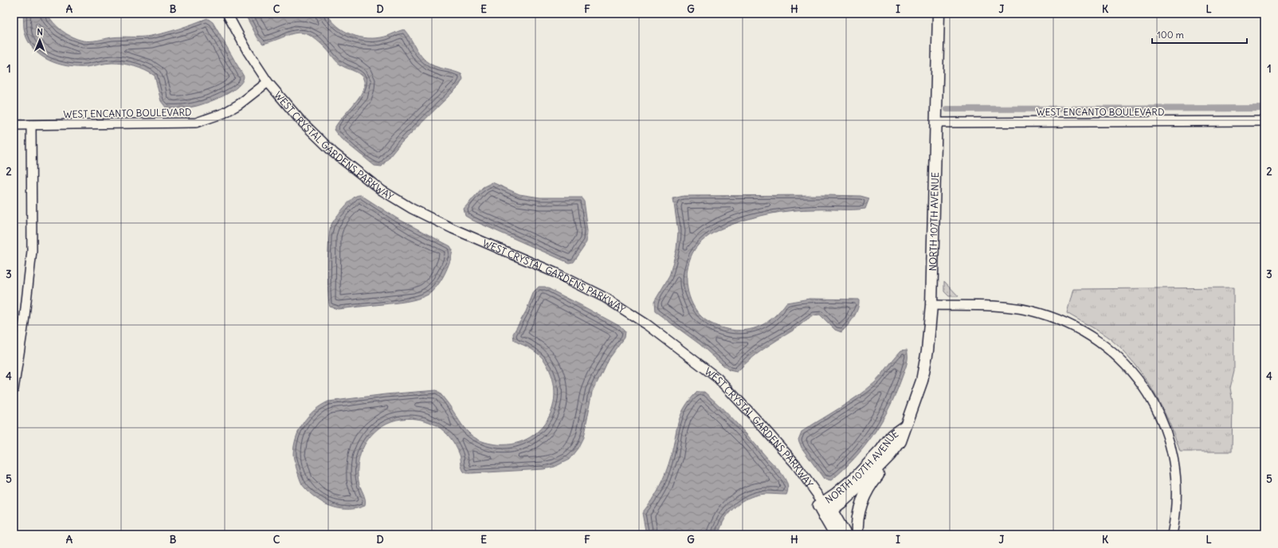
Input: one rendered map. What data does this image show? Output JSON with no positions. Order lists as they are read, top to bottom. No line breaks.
{"streets":{"main road":["NORTH 107TH AVENUE"],"street":["WEST ENCANTO BOULEVARD","WEST CRYSTAL GARDENS PARKWAY"]},"crossings":[["WEST ENCANTO BOULEVARD","WEST CRYSTAL GARDENS PARKWAY"],["WEST ENCANTO BOULEVARD","NORTH 107TH AVENUE"],["WEST CRYSTAL GARDENS PARKWAY","NORTH 107TH AVENUE"]],"scale_bar":"100 m","north":"top","grid":{"columns":["A","B","C","D","E","F","G","H","I","J","K","L"],"rows":["1","2","3","4","5"]}}
